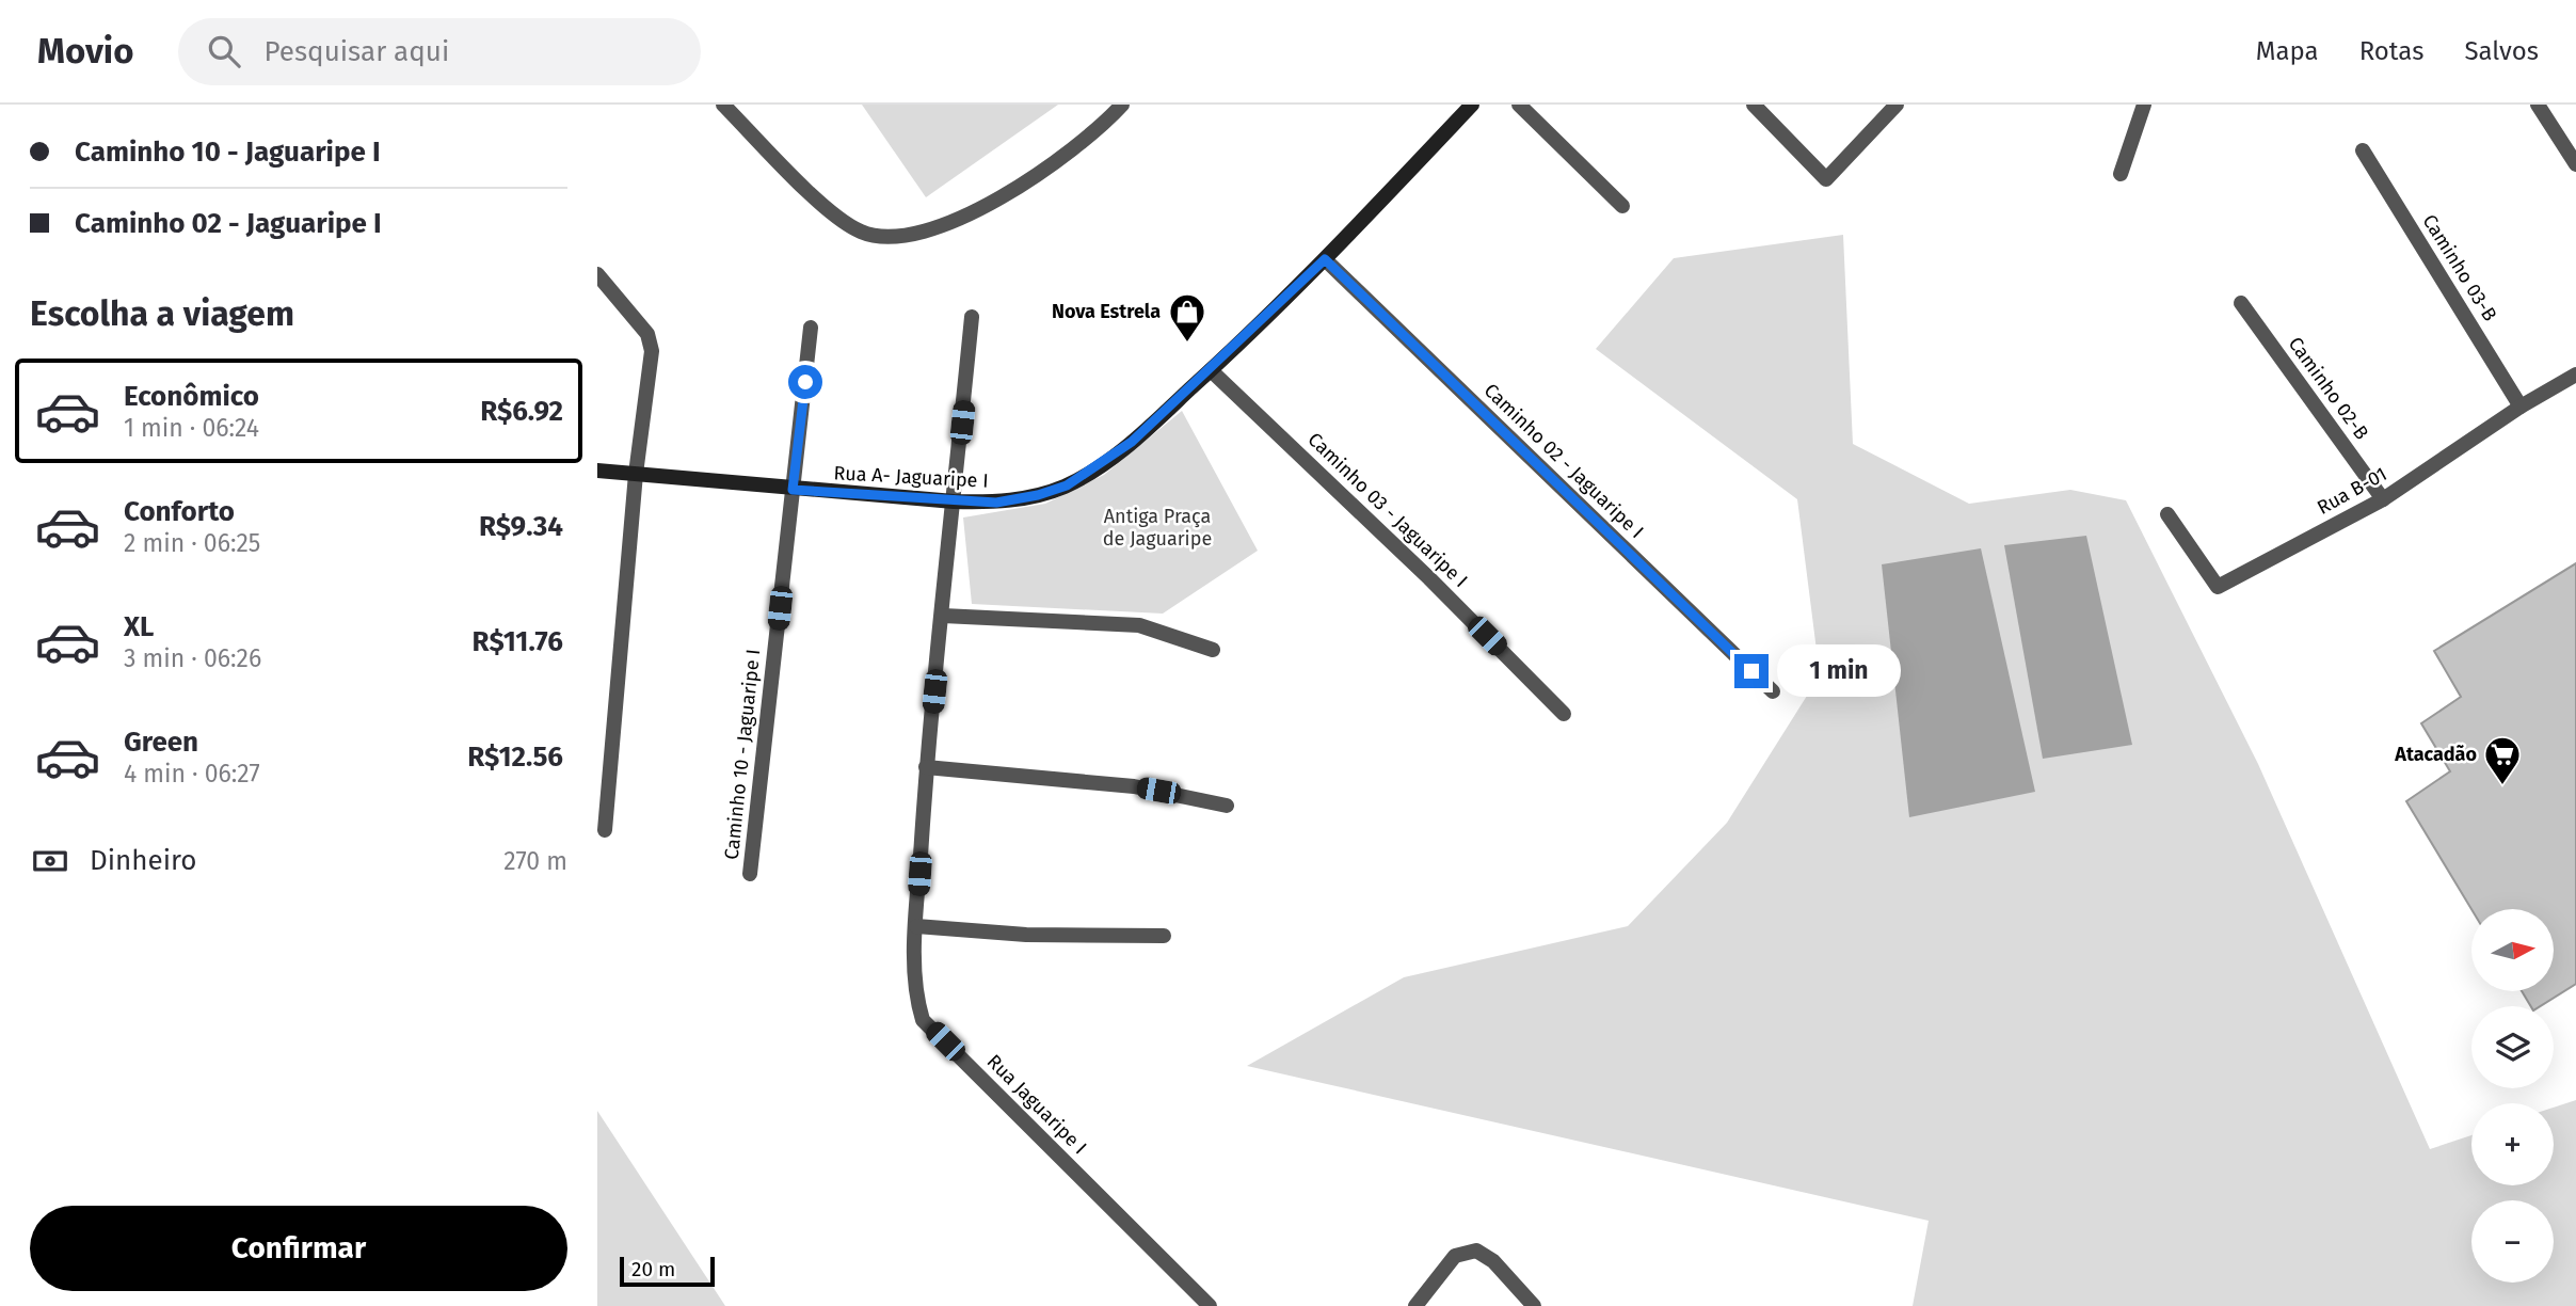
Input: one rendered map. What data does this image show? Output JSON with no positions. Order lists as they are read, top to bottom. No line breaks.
{"streets":{"main road":["Rua A- Jaguaripe I"],"street":["Caminho 03-B","Caminho 02-B","Caminho 02 - Jaguaripe I","Rua B-01","Caminho 03 - Jaguaripe I","Caminho 10 - Jaguaripe I","Rua Jaguaripe I"]},"crossings":[["Caminho 03-B","Rua B-01"],["Caminho 02-B","Rua B-01"],["Caminho 02 - Jaguaripe I","Rua A- Jaguaripe I"],["Rua A- Jaguaripe I","Caminho 03 - Jaguaripe I"],["Rua A- Jaguaripe I","Caminho 10 - Jaguaripe I"],["Rua A- Jaguaripe I","Rua Jaguaripe I"]],"parks":["Antiga Praça de Jaguaripe"],"places":{"shop":["Nova Estrela"],"supermarket":["Atacadão"]},"scale_bar":"20 m","north":"right","page":{"header":"Movio","search":"Pesquisar aqui","nav":["Mapa","Rotas","Salvos"],"banner":["Caminho 10 - Jaguaripe I","Caminho 02 - Jaguaripe I"],"heading":"Escolha a viagem","list":[{"name":"Econômico","note":"1 min · 06:24","value":"R$6.92"},{"name":"Conforto","note":"2 min · 06:25","value":"R$9.34"},{"name":"XL","note":"3 min · 06:26","value":"R$11.76"},{"name":"Green","note":"4 min · 06:27","value":"R$12.56"}],"bubble":"1 min","pay":["Dinheiro","270 m"],"map_buttons":["+","−"],"buttons":"Confirmar","scale":"20 m"}}
